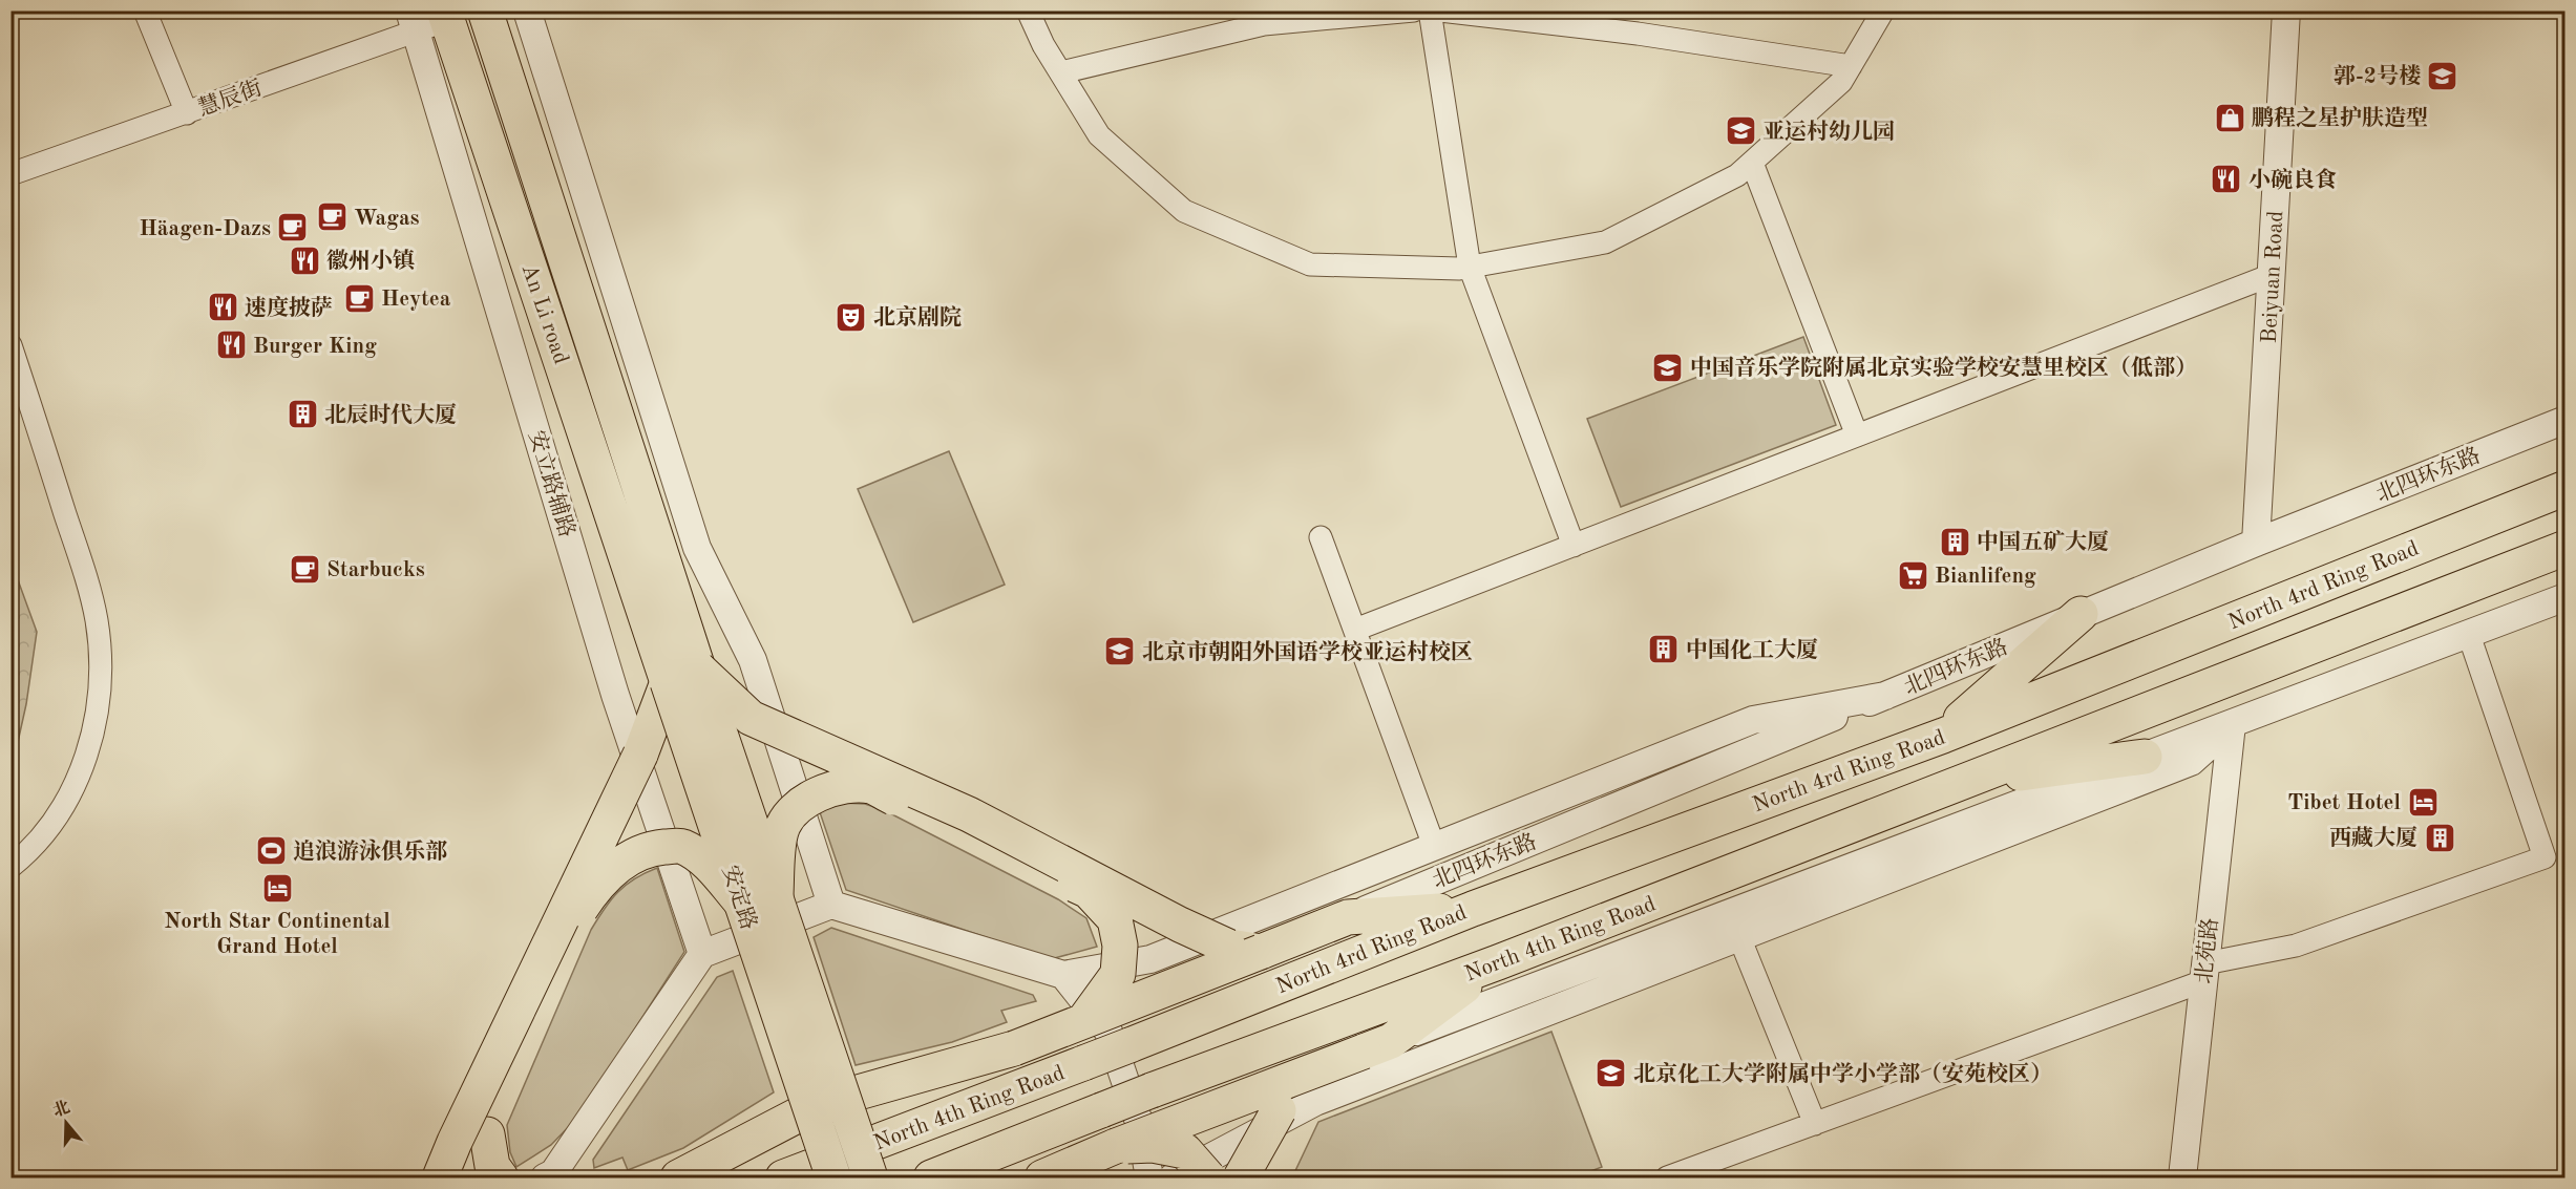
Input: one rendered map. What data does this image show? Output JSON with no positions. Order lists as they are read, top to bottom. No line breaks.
{"streets":{"main road":["An Li road","North 4rd Ring Road","安定路","North 4th Ring Road"],"street":["慧辰街","Beiyuan Road","北四环东路","安立路辅路","北苑路"]},"crossings":[["慧辰街","An Li road"],["慧辰街","安立路辅路"],["Beiyuan Road","北四环东路"],["An Li road","安立路辅路"],["North 4rd Ring Road","North 4th Ring Road"]],"places":{"school or university":["郭-2号楼","亚运村幼儿园","中国音乐学院附属北京实验学校安慧里校区（低部）","北京市朝阳外国语学校亚运村校区","北京化工大学附属中学小学部（安苑校区）"],"shop":["鹏程之星护肤造型"],"restaurant":["小碗良食","徽州小镇","速度披萨","Burger King"],"cafe":["Wagas","Häagen-Dazs","Heytea","Starbucks"],"theatre":["北京剧院"],"building":["北辰时代大厦","中国五矿大厦","中国化工大厦","西藏大厦"],"supermarket":["Bianlifeng"],"hotel":["Tibet Hotel","North Star Continental Grand Hotel"],"sports":["追浪游泳俱乐部"]},"north":"top"}
